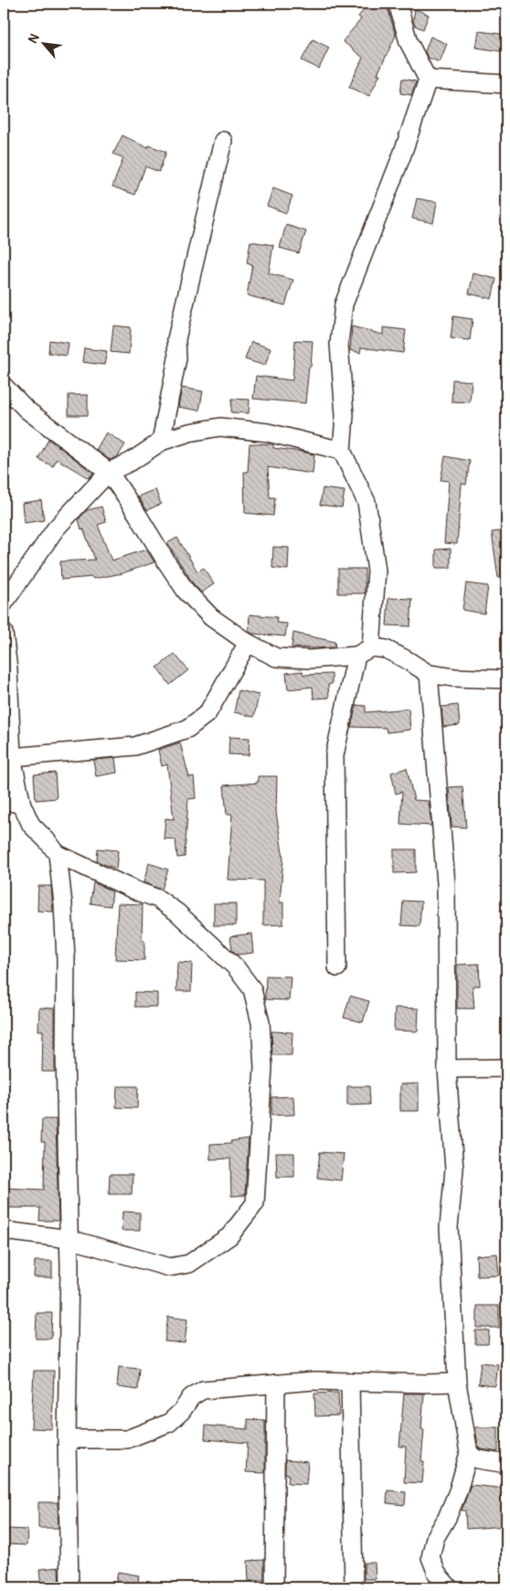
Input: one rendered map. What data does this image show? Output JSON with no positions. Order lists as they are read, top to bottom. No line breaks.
{"north":"top left"}
